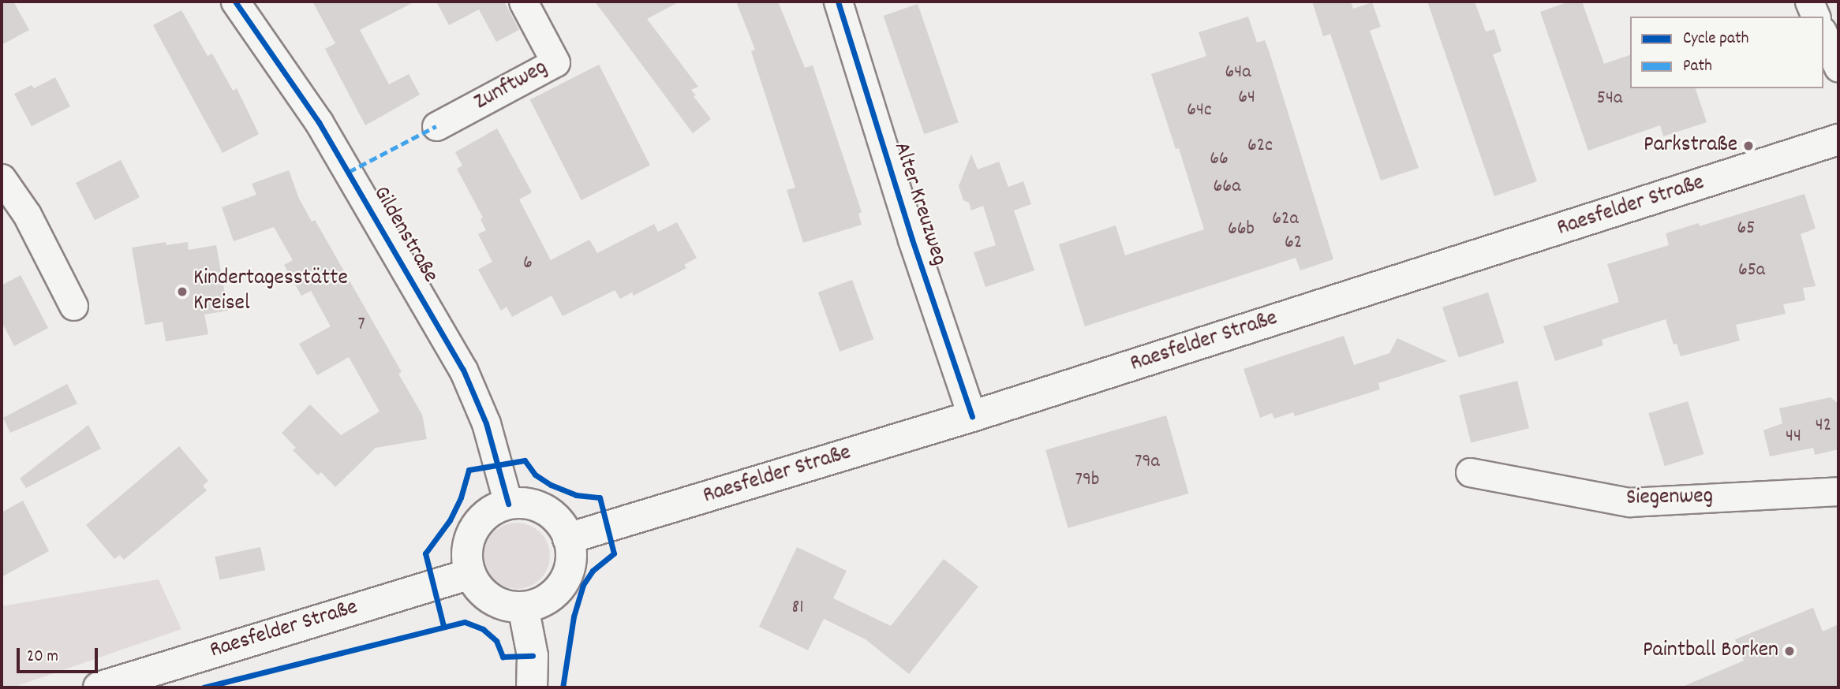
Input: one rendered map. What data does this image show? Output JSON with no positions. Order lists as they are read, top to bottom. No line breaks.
{"streets":{"main road":["Raesfelder Straße"],"street":["Zunftweg","Alter Kreuzweg","Gildenstraße","Siegenweg"]},"crossings":[["Alter Kreuzweg","Raesfelder Straße"],["Raesfelder Straße","Gildenstraße"]],"places":["Parkstraße","Kindertagesstätte Kreisel","Paintball Borken"],"house_numbers":["64a","64","54a","64c","62c","66","66a","62a","65","66b","62","6","65a","7","42","44","79a","79b","81"],"legend":["Cycle path","Path"],"scale_bar":"20 m"}
